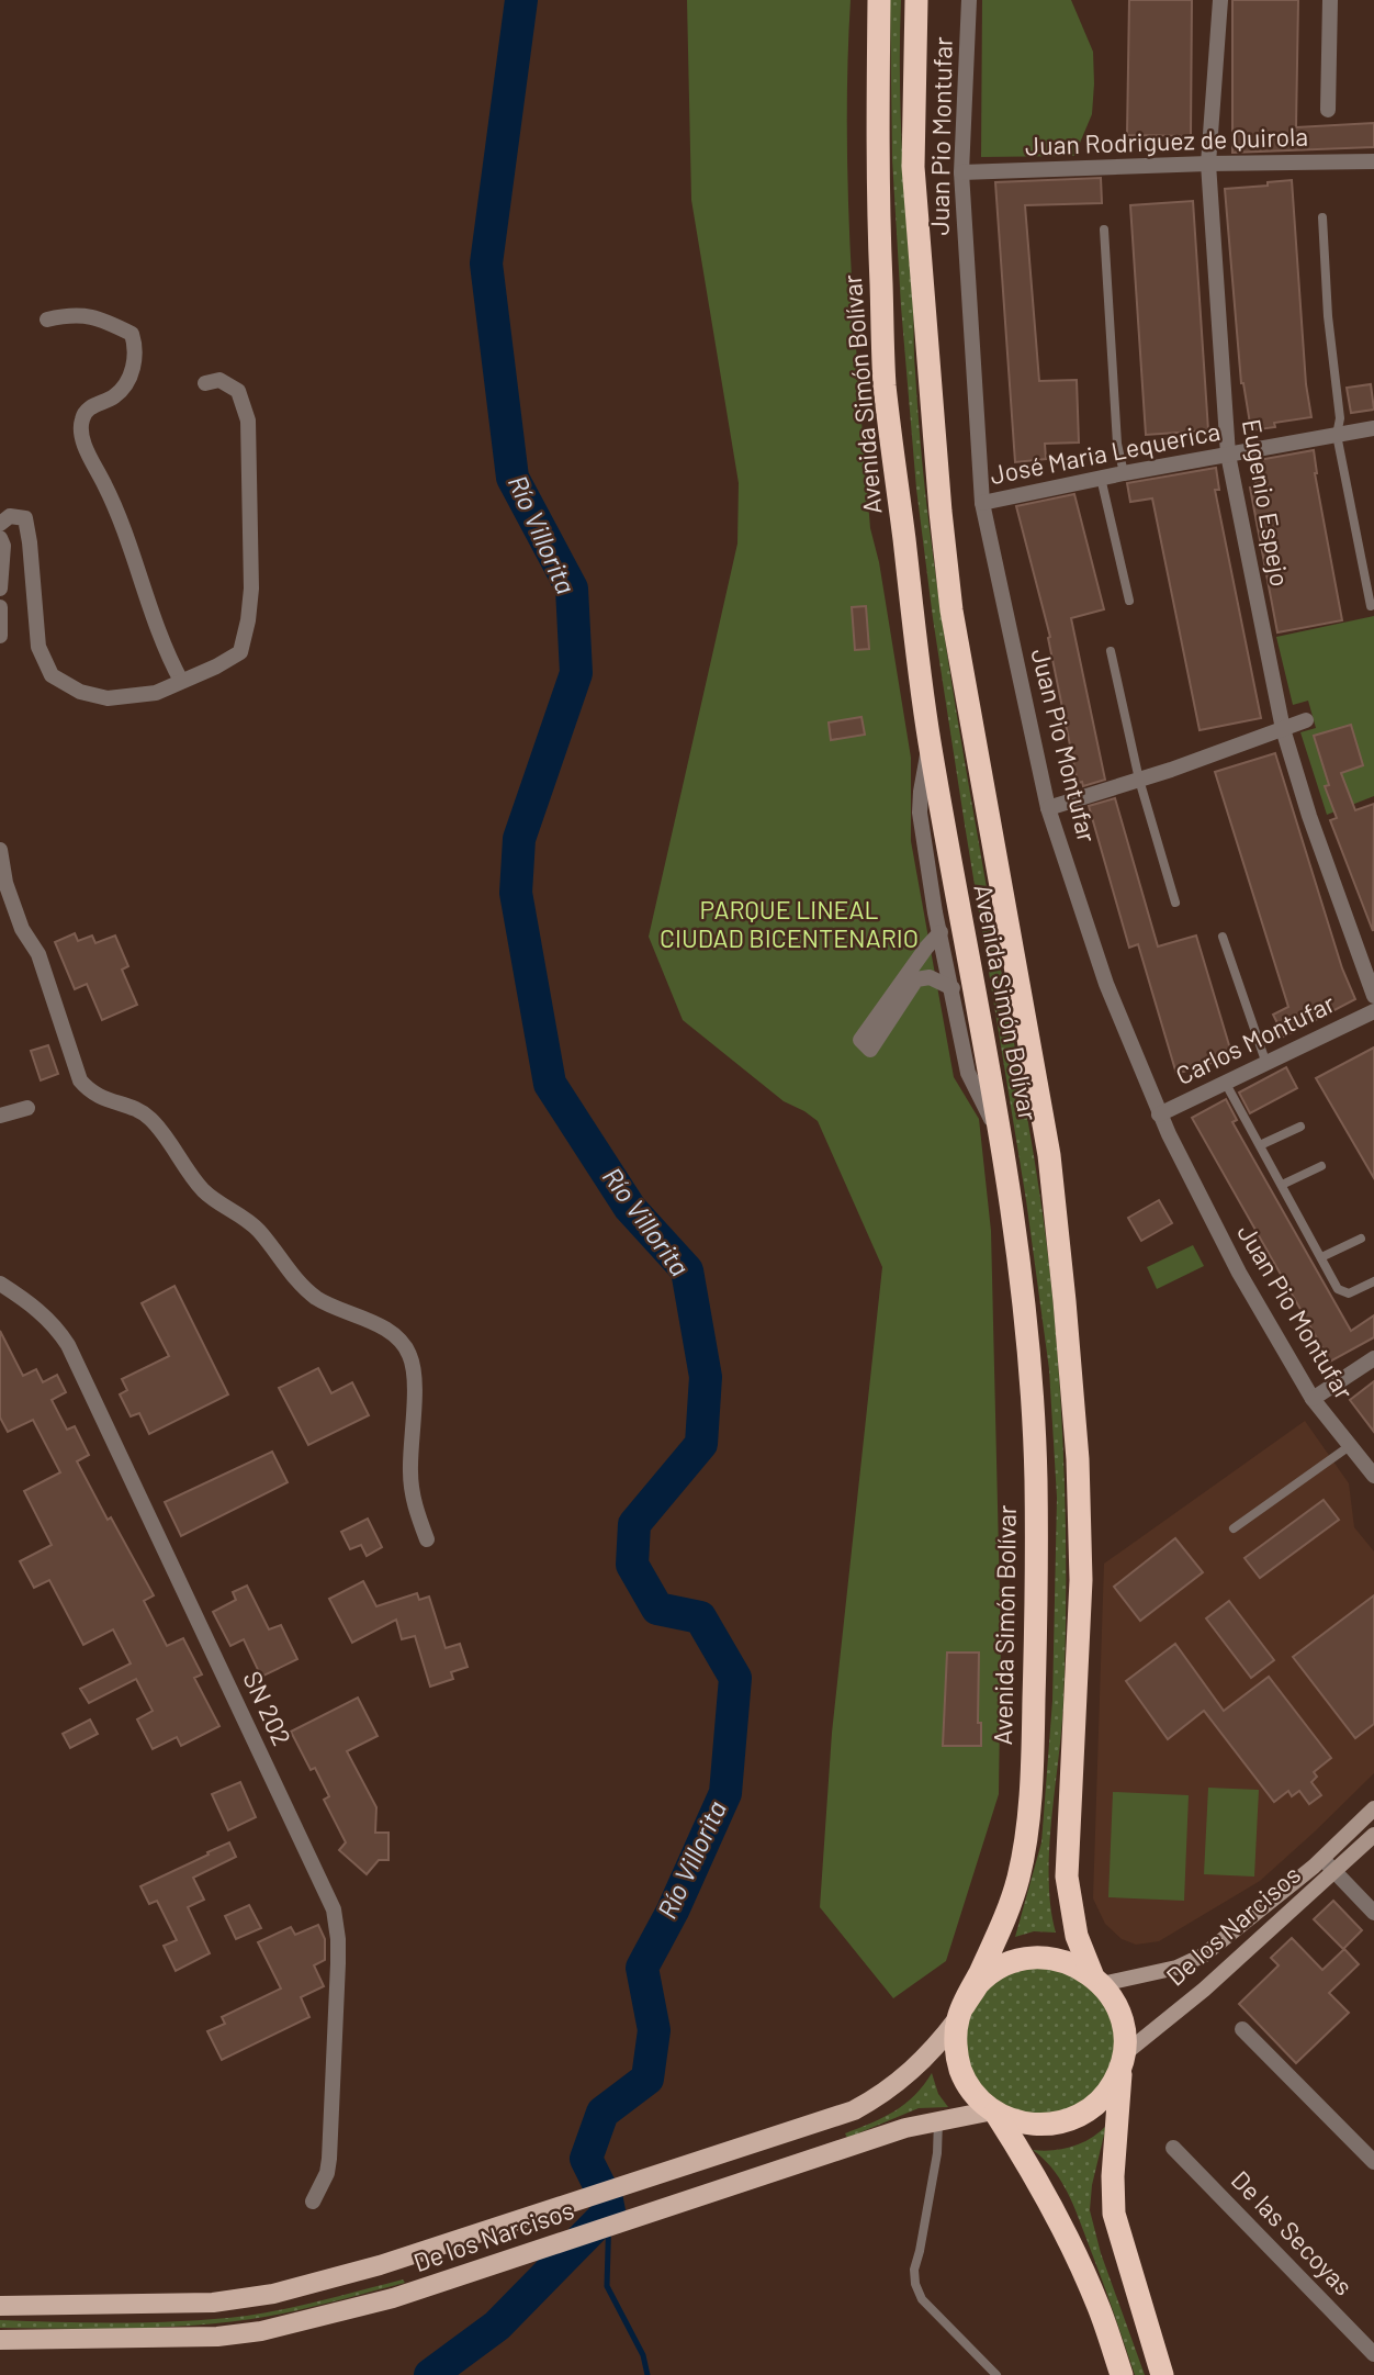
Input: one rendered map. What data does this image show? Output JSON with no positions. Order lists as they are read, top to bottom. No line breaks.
{"streets":{"highway":["Avenida Simón Bolívar"],"main road":["De los Narcisos"],"street":["Juan Pio Montufar","Juan Rodriguez de Quirola","José Maria Lequerica","Eugenio Espejo","Carlos Montufar","SN 202","De las Secoyas"]},"crossings":[["Juan Pio Montufar","Juan Rodriguez de Quirola"],["Juan Pio Montufar","José Maria Lequerica"],["Juan Pio Montufar","Carlos Montufar"],["Juan Rodriguez de Quirola","Eugenio Espejo"],["Avenida Simón Bolívar","De los Narcisos"],["José Maria Lequerica","Eugenio Espejo"]],"water":["Río Villorita"],"parks":["PARQUE LINEAL CIUDAD BICENTENARIO"]}
